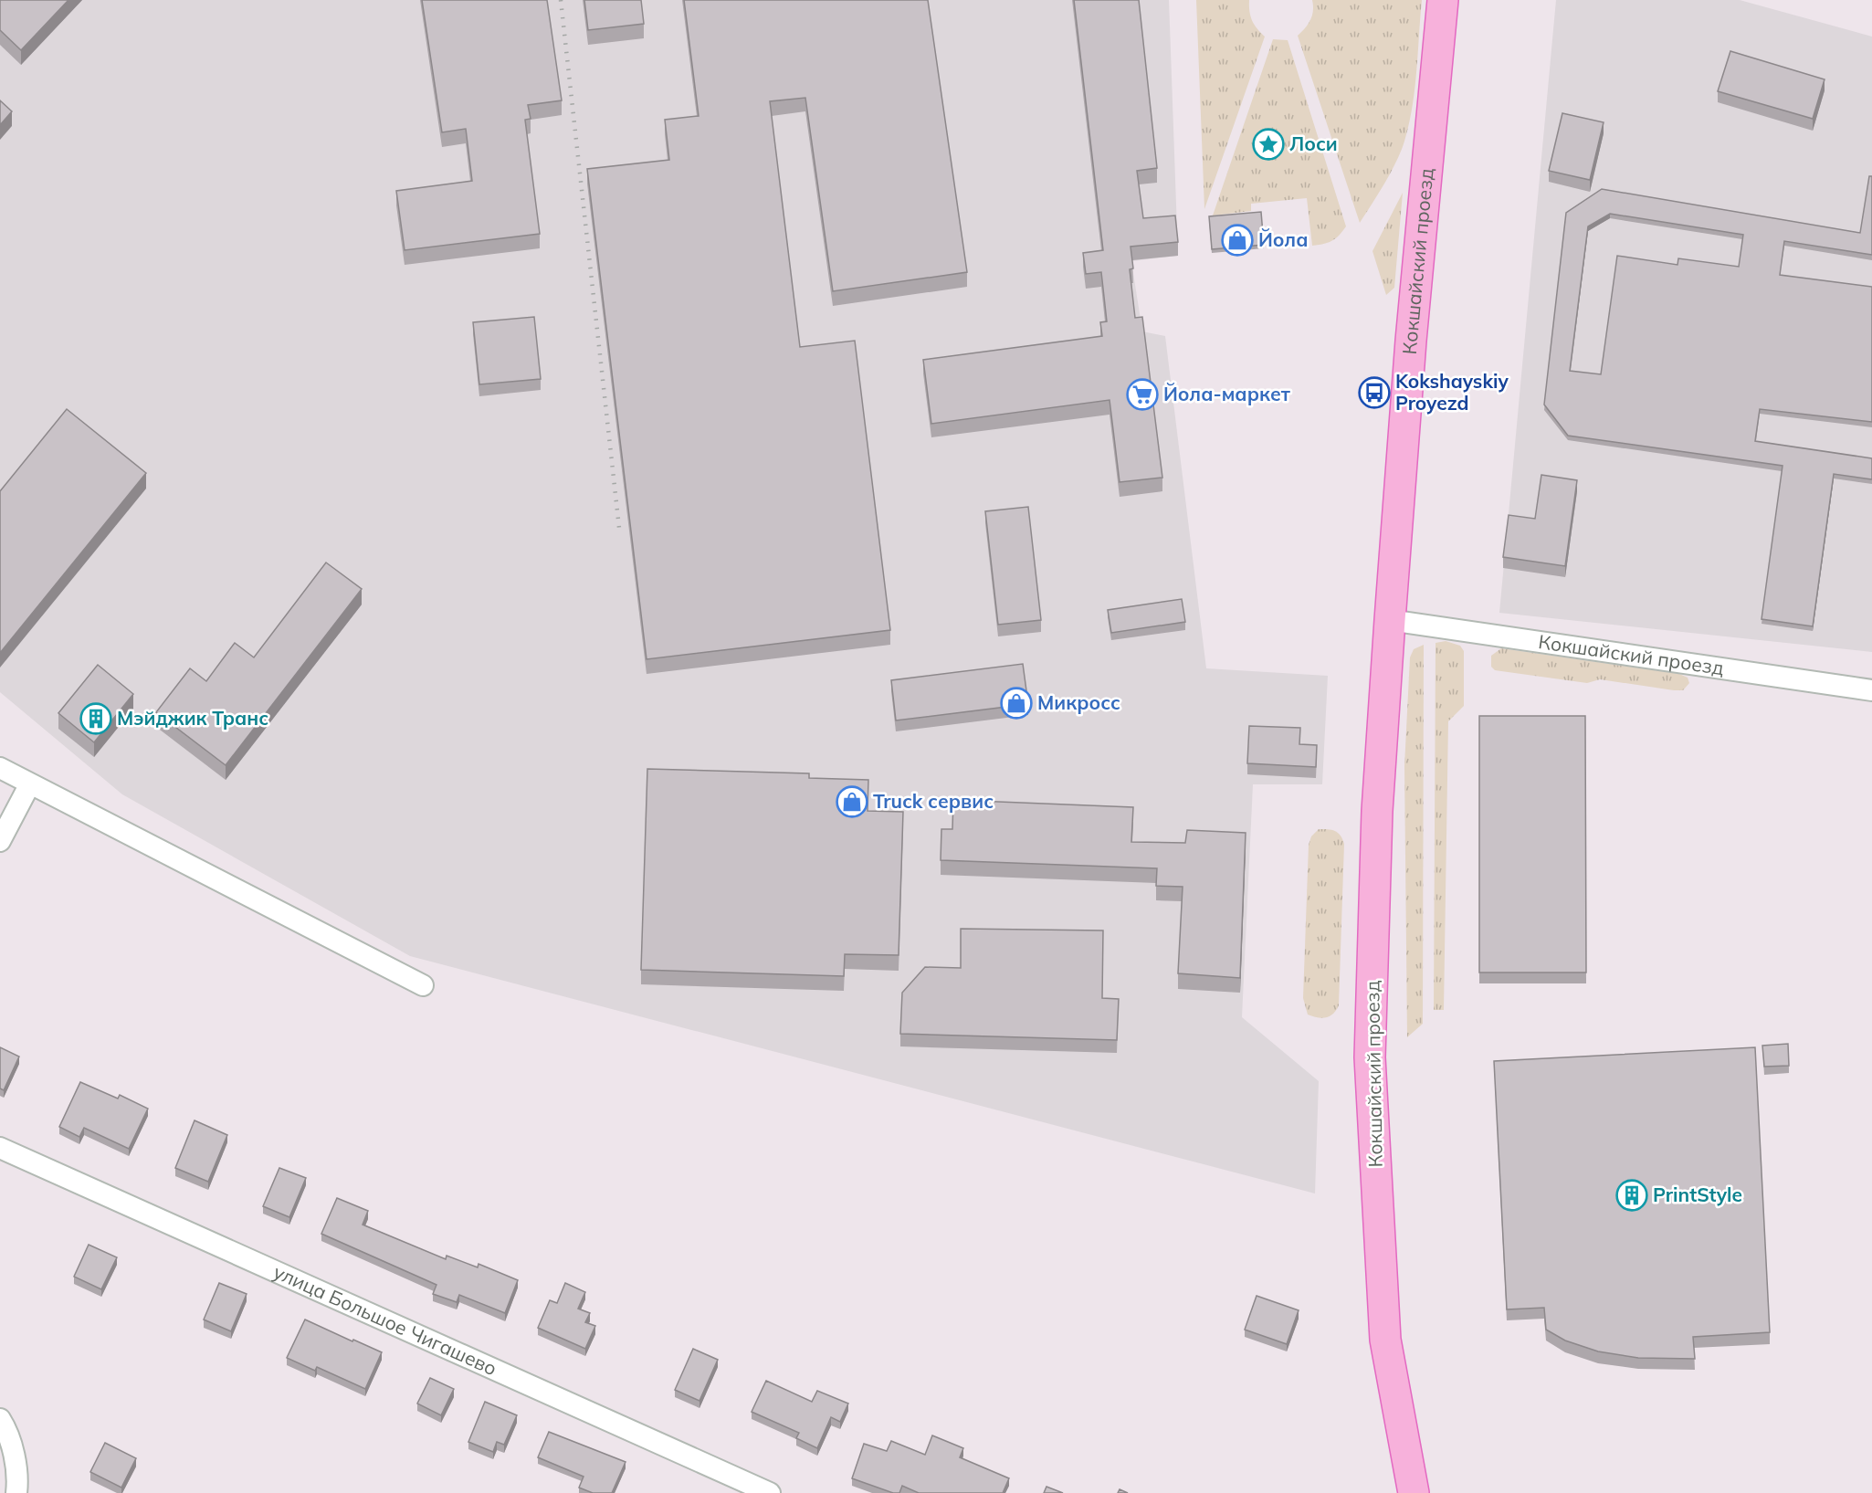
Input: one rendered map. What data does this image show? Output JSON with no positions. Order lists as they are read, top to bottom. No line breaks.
{"streets":{"main road":["Кокшайский проезд"],"street":["улица Большое Чигашево"]},"places":{"place":["Лоси"],"shop":["Йола","Микросс","Truck сервис"],"bus stop":["Kokshayskiy Proyezd"],"supermarket":["Йола-маркет"],"building":["Мэйджик Транс","PrintStyle"]}}
